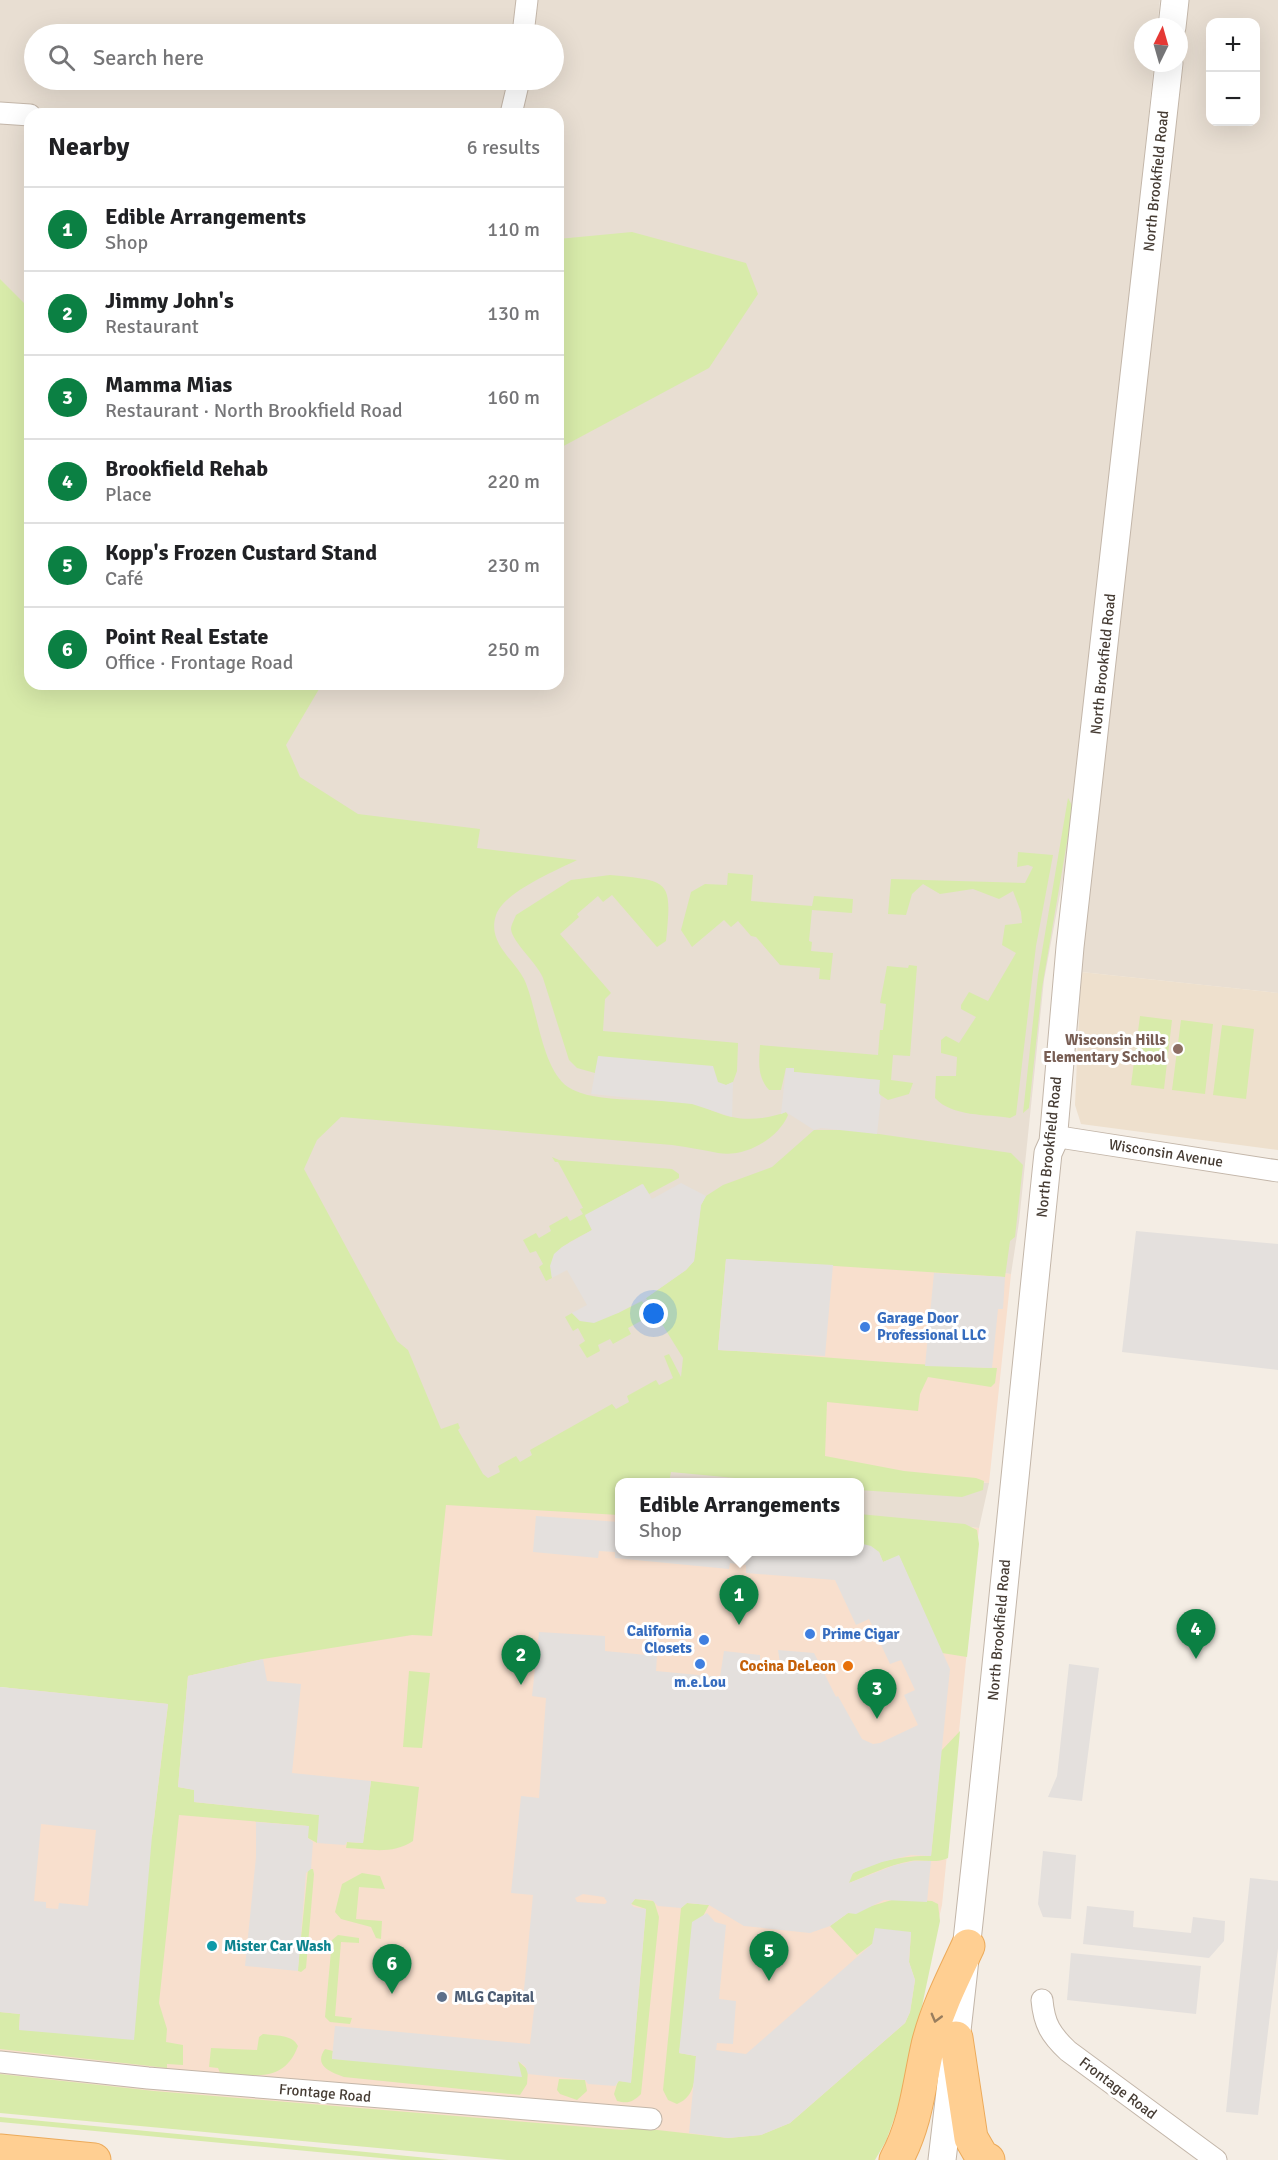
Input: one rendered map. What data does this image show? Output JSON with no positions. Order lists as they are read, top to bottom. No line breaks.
{"streets":{"street":["North Brookfield Road","Wisconsin Avenue","Frontage Road"]},"crossings":[["North Brookfield Road","Wisconsin Avenue"]],"places":["Wisconsin Hills Elementary School","Garage Door Professional LLC","Prime Cigar","California Closets","m.e.Lou","Cocina DeLeon","Mister Car Wash","MLG Capital"],"north":"top","page":{"map_buttons":["+","−"],"search":"Search here","heading":["Nearby","6 results"],"list":[{"mark":"1","name":"Edible Arrangements","note":"Shop","value":"110 m"},{"mark":"2","name":"Jimmy John's","note":"Restaurant","value":"130 m"},{"mark":"3","name":"Mamma Mias","note":"Restaurant · North Brookfield Road","value":"160 m"},{"mark":"4","name":"Brookfield Rehab","note":"Place","value":"220 m"},{"mark":"5","name":"Kopp's Frozen Custard Stand","note":"Café","value":"230 m"},{"mark":"6","name":"Point Real Estate","note":"Office · Frontage Road","value":"250 m"}],"popup":["Edible Arrangements","Shop"],"pins":["1","4","2","3","5","6"]}}
